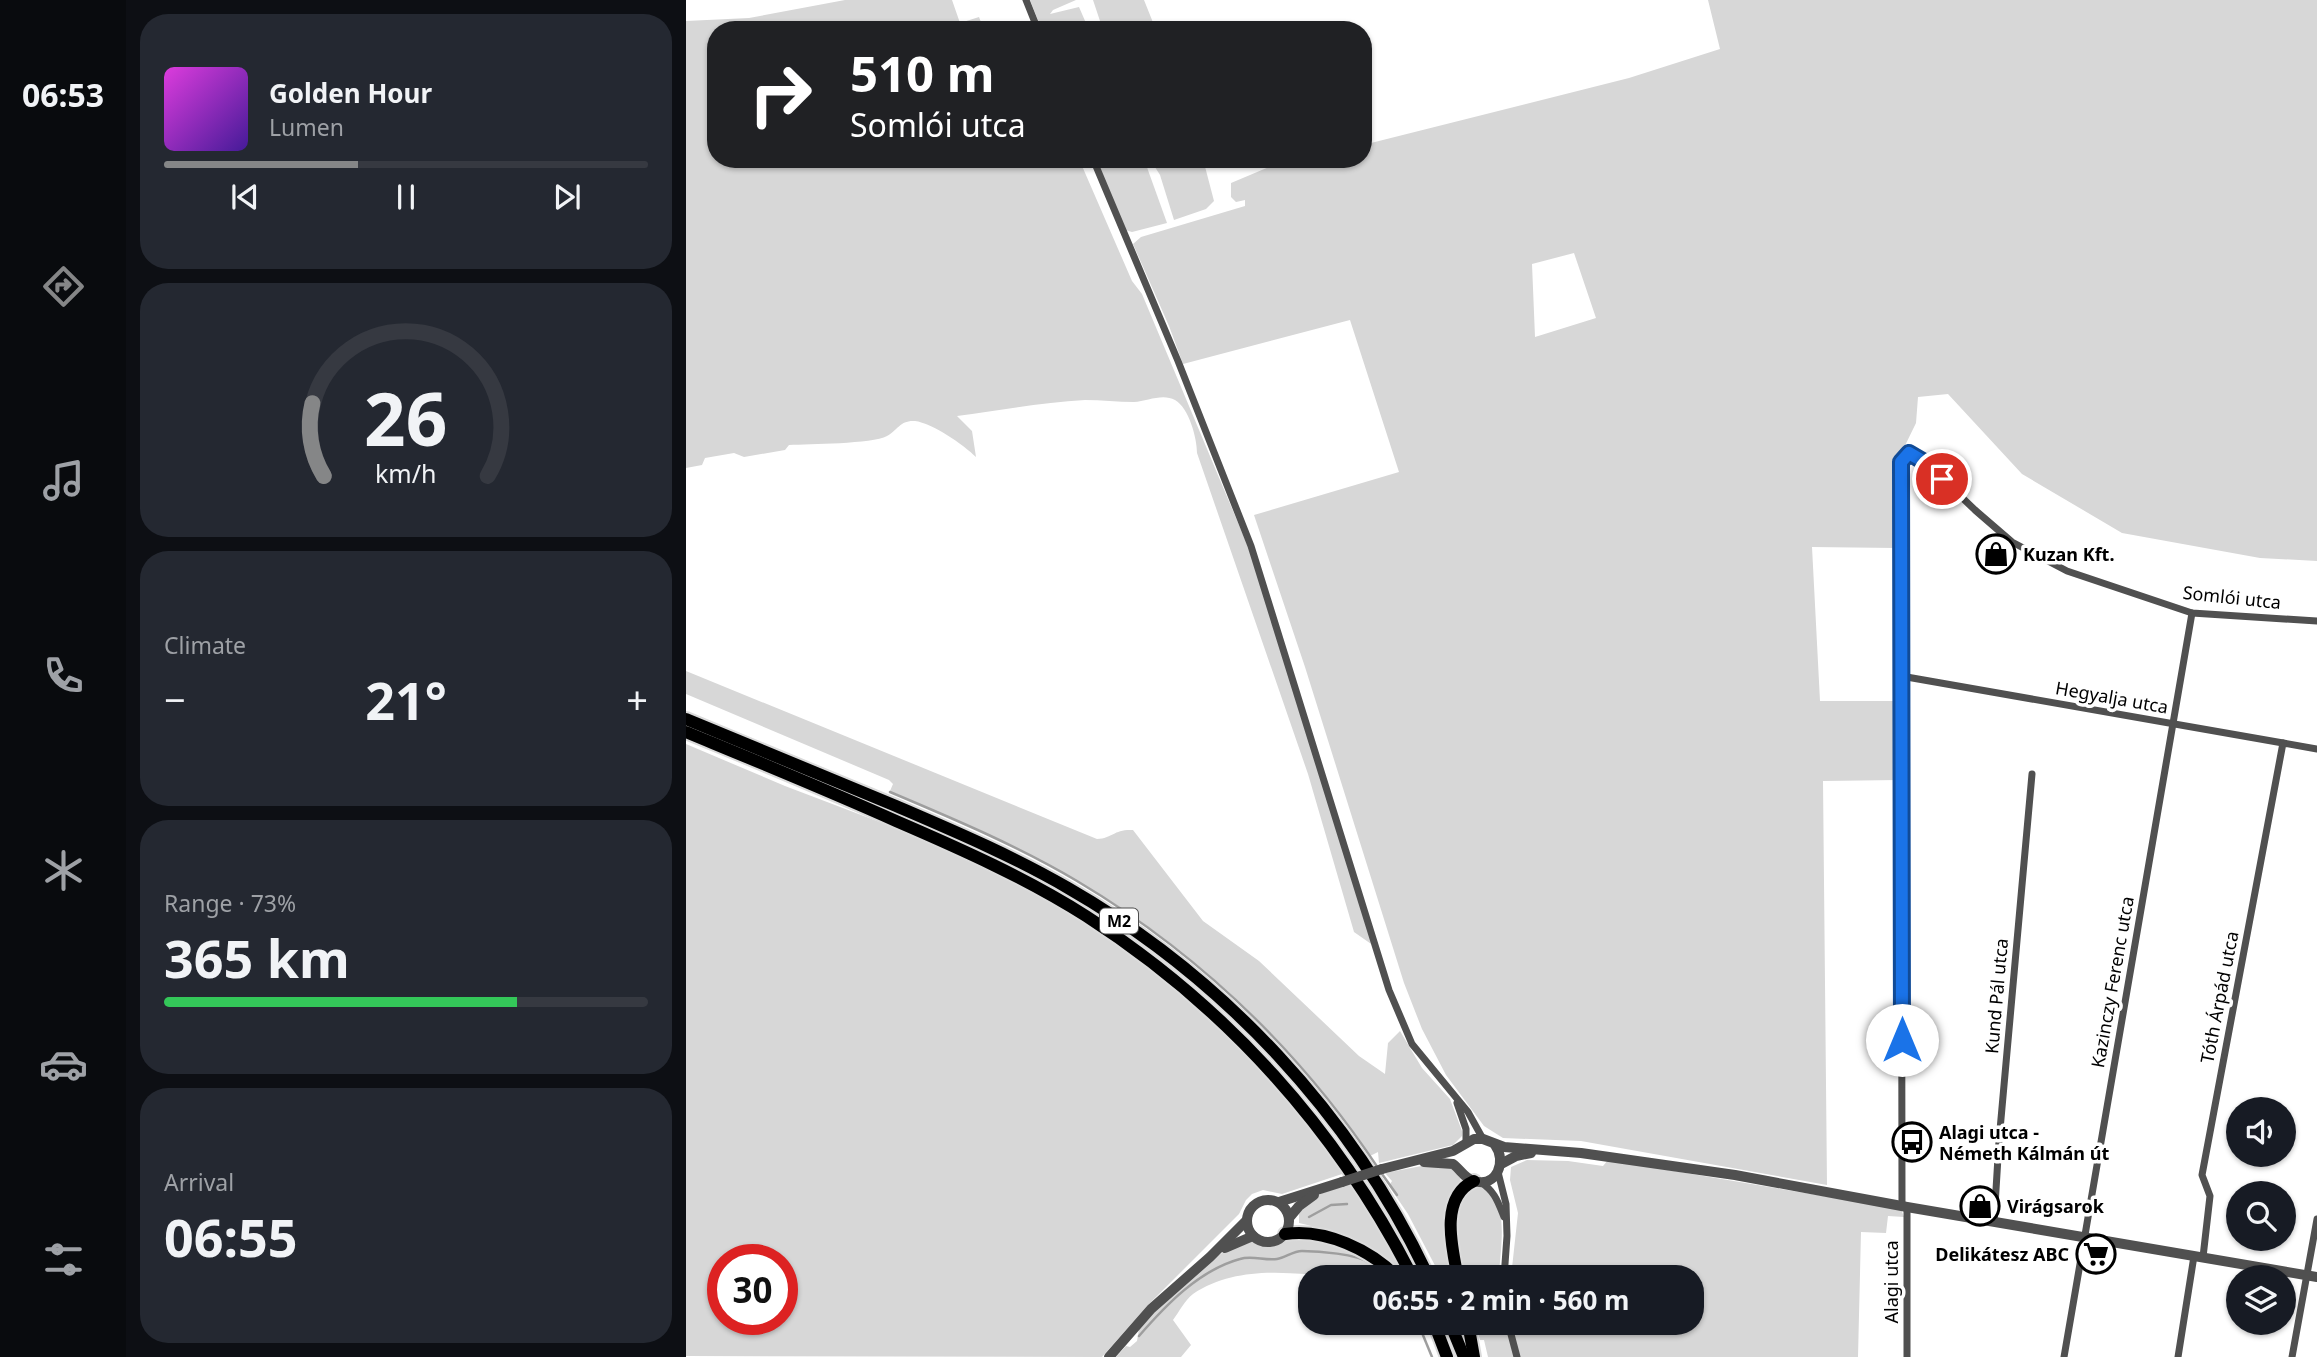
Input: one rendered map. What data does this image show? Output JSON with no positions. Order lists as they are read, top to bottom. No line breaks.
{"streets":{"highway":["M2"],"street":["Somlói utca","Hegyalja utca","Kazinczy Ferenc utca","Kund Pál utca","Tóth Árpád utca","Alagi utca"]},"crossings":[["Somlói utca","Kazinczy Ferenc utca"],["Somlói utca","Alagi utca"],["Hegyalja utca","Kazinczy Ferenc utca"],["Hegyalja utca","Tóth Árpád utca"],["Hegyalja utca","Alagi utca"]],"places":{"shop":["Kuzan Kft.","Virágsarok"],"bus stop":["Alagi utca - Németh Kálmán út"],"supermarket":["Delikátesz ABC"]},"page":{"tabs":"06:53","turn":["510 m","Somlói utca"],"song":["Golden Hour","Lumen"],"tile":["Climate",["Range · 73%","365 km"],["Arrival","06:55"]],"heat":["−","21°","+"],"limit":"30","trip":"06:55 · 2 min · 560 m","gauge":["26","km/h"]}}
